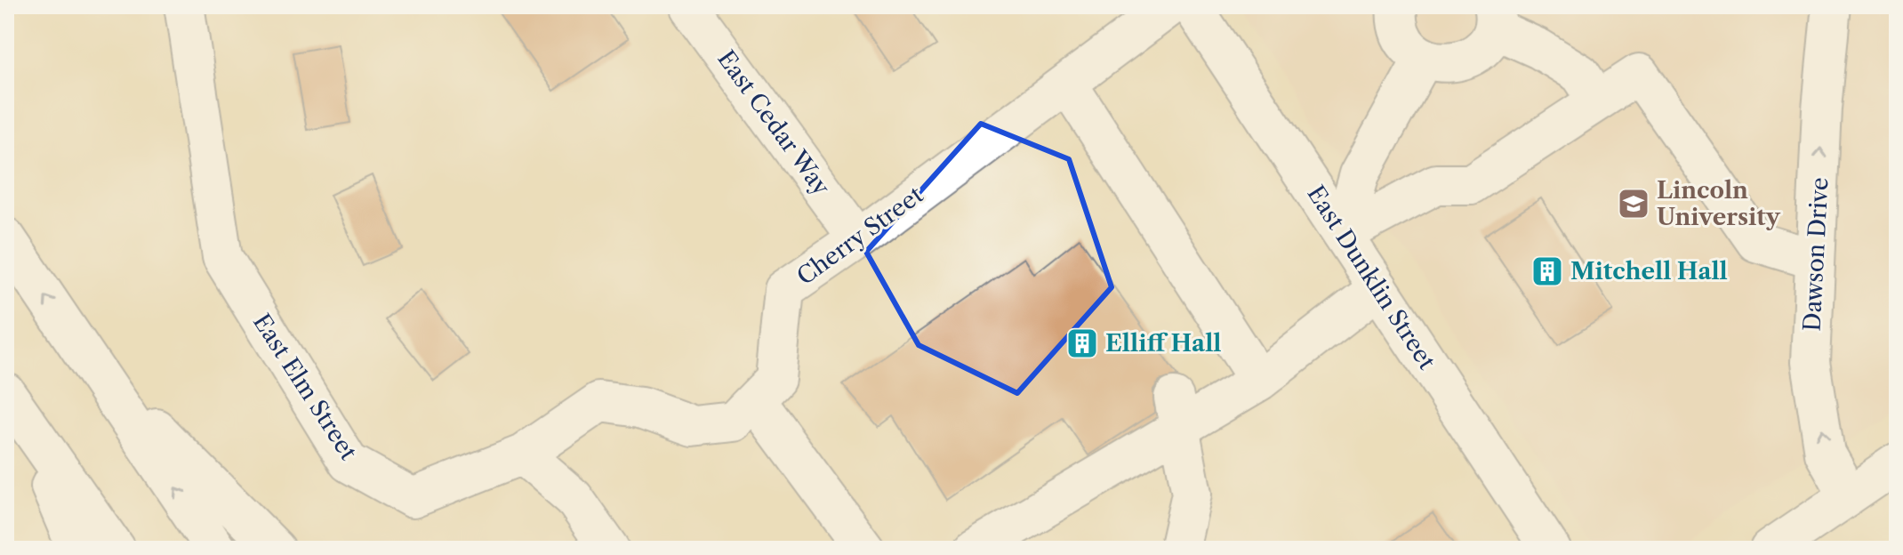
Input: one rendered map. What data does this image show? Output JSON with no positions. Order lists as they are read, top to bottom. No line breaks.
{"streets":{"main road":["East Cedar Way","Cherry Street","Dawson Drive","East Dunklin Street","East Elm Street"]},"crossings":[["East Cedar Way","Cherry Street"],["Cherry Street","East Elm Street"]],"one_way":["Dawson Drive"],"places":{"school or university":["Lincoln University"],"building":["Mitchell Hall","Elliff Hall"]}}
